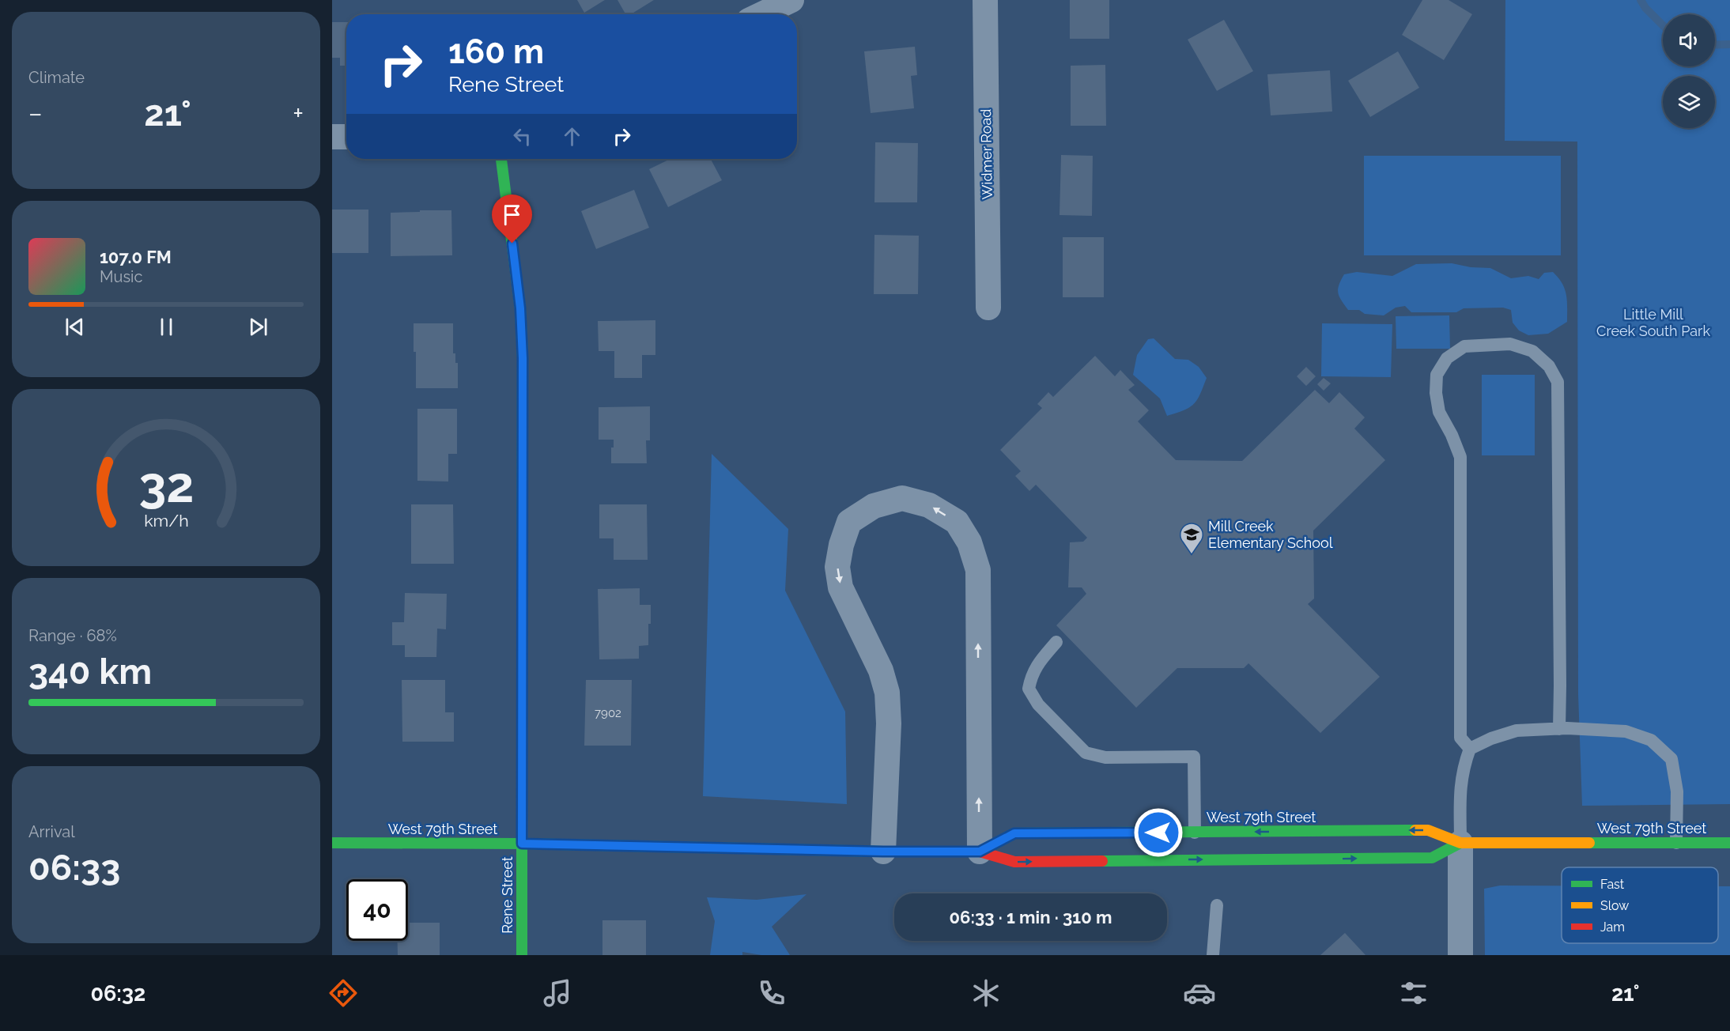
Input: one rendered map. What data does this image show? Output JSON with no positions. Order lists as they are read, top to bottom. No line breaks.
{"streets":{"street":["Widmer Road","West 79th Street","Rene Street"]},"crossings":[["West 79th Street","Rene Street"]],"parks":["Little Mill Creek South Park"],"places":{"school or university":["Mill Creek Elementary School"]},"house_numbers":["7902"],"legend":["Fast","Slow","Jam"],"page":{"tile":["Climate",["Range · 68%","340 km"],["Arrival","06:33"]],"turn":["160 m","Rene Street"],"heat":["−","21°","+"],"song":["107.0 FM","Music"],"limit":"40","trip":"06:33 · 1 min · 310 m","tabs":["06:32","21°"],"gauge":["32","km/h"]}}
